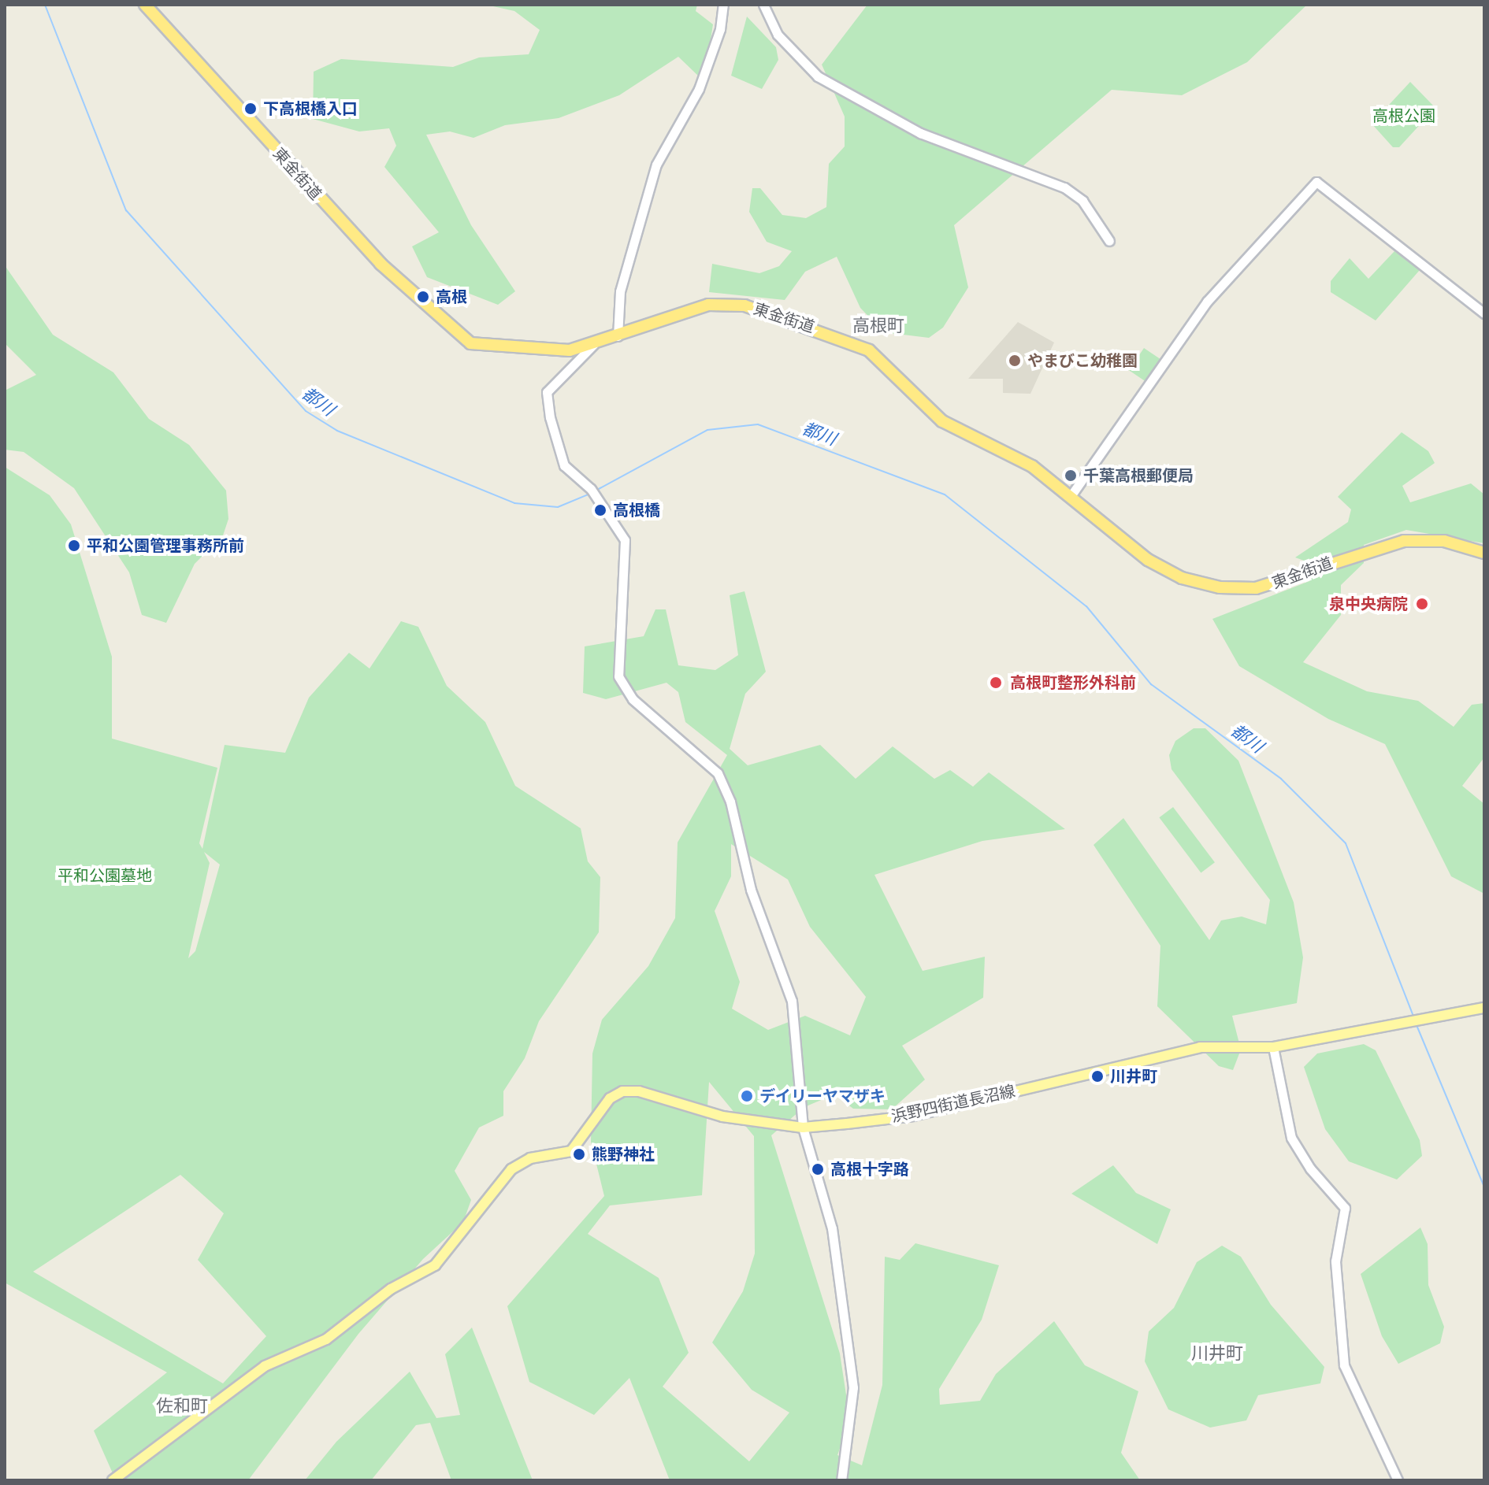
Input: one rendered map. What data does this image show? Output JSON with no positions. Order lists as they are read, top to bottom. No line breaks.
{"streets":{"highway":["東金街道"],"main road":["浜野四街道長沼線"]},"districts":["高根町","川井町","佐和町"],"water":["都川"],"parks":["高根公園","平和公園墓地"],"places":["下高根橋入口","高根","やまびこ幼稚園","千葉高根郵便局","高根橋","平和公園管理事務所前","泉中央病院","高根町整形外科前","川井町","デイリーヤマザキ","熊野神社","高根十字路"]}
